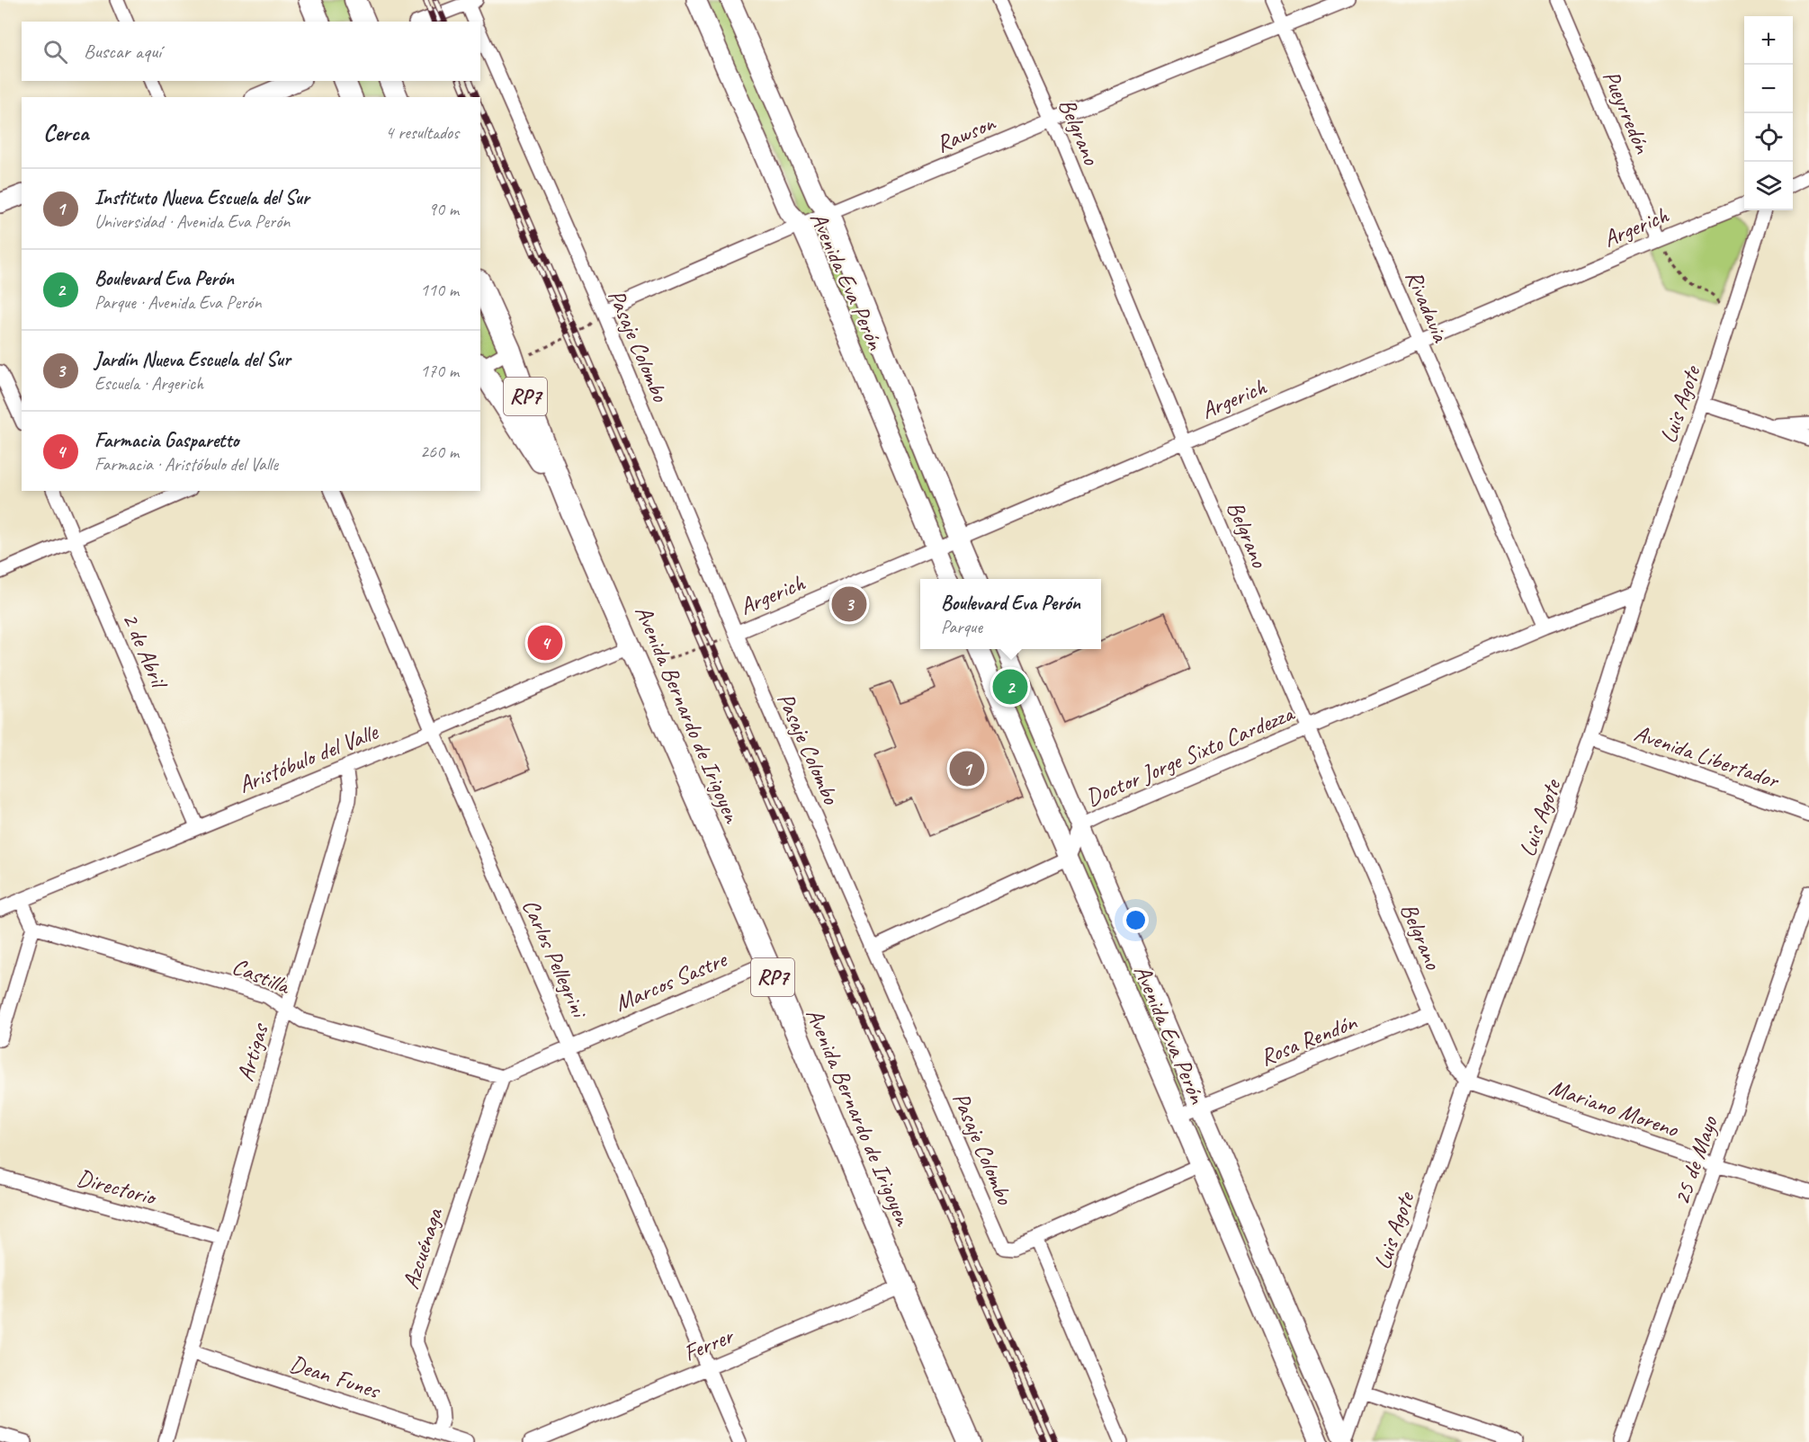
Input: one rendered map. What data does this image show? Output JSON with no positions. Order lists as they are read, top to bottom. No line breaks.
{"streets":{"main road":["RP7","Avenida Bernardo de Irigoyen"],"street":["Pueyrredón","Belgrano","Rawson","Argerich","Avenida Eva Perón","Rivadavia","Pasaje Colombo","Luis Agote","2 de Abril","Doctor Jorge Sixto Cardezza","Avenida Libertador","Aristóbulo del Valle","Carlos Pellegrini","Castilla","Marcos Sastre","Rosa Rendón","Artigas","Mariano Moreno","25 de Mayo","Directorio","Azcuénaga","Ferrer","Dean Funes"]},"crossings":[["Pueyrredón","Argerich"],["Belgrano","Rawson"],["Belgrano","Argerich"],["Belgrano","Luis Agote"],["Belgrano","Doctor Jorge Sixto Cardezza"],["Belgrano","Rosa Rendón"],["Belgrano","Mariano Moreno"],["Rawson","Avenida Eva Perón"],["Rawson","Rivadavia"],["Rawson","Pasaje Colombo"],["Argerich","Avenida Eva Perón"],["Argerich","Rivadavia"],["Argerich","Pasaje Colombo"],["Avenida Eva Perón","Luis Agote"],["Avenida Eva Perón","Doctor Jorge Sixto Cardezza"],["Avenida Eva Perón","Rosa Rendón"],["Rivadavia","Doctor Jorge Sixto Cardezza"],["RP7","Avenida Bernardo de Irigoyen"],["Luis Agote","Doctor Jorge Sixto Cardezza"],["Luis Agote","Avenida Libertador"],["Luis Agote","Mariano Moreno"],["2 de Abril","Aristóbulo del Valle"],["Avenida Bernardo de Irigoyen","Aristóbulo del Valle"],["Avenida Bernardo de Irigoyen","Marcos Sastre"],["Avenida Bernardo de Irigoyen","Ferrer"],["Aristóbulo del Valle","Carlos Pellegrini"],["Aristóbulo del Valle","Artigas"],["Carlos Pellegrini","Marcos Sastre"],["Carlos Pellegrini","Ferrer"],["Castilla","Marcos Sastre"],["Castilla","Artigas"],["Castilla","Azcuénaga"],["Marcos Sastre","Azcuénaga"],["Artigas","Directorio"],["Artigas","Dean Funes"],["Mariano Moreno","25 de Mayo"],["Azcuénaga","Dean Funes"]],"page":{"map_buttons":["+","−"],"search":"Buscar aquí","heading":["Cerca","4 resultados"],"list":[{"mark":"1","name":"Instituto Nueva Escuela del Sur","note":"Universidad · Avenida Eva Perón","value":"90 m"},{"mark":"2","name":"Boulevard Eva Perón","note":"Parque · Avenida Eva Perón","value":"110 m"},{"mark":"3","name":"Jardín Nueva Escuela del Sur","note":"Escuela · Argerich","value":"170 m"},{"mark":"4","name":"Farmacia Gasparetto","note":"Farmacia · Aristóbulo del Valle","value":"260 m"}],"popup":["Boulevard Eva Perón","Parque"],"pins":["3","4","2","1"]}}
